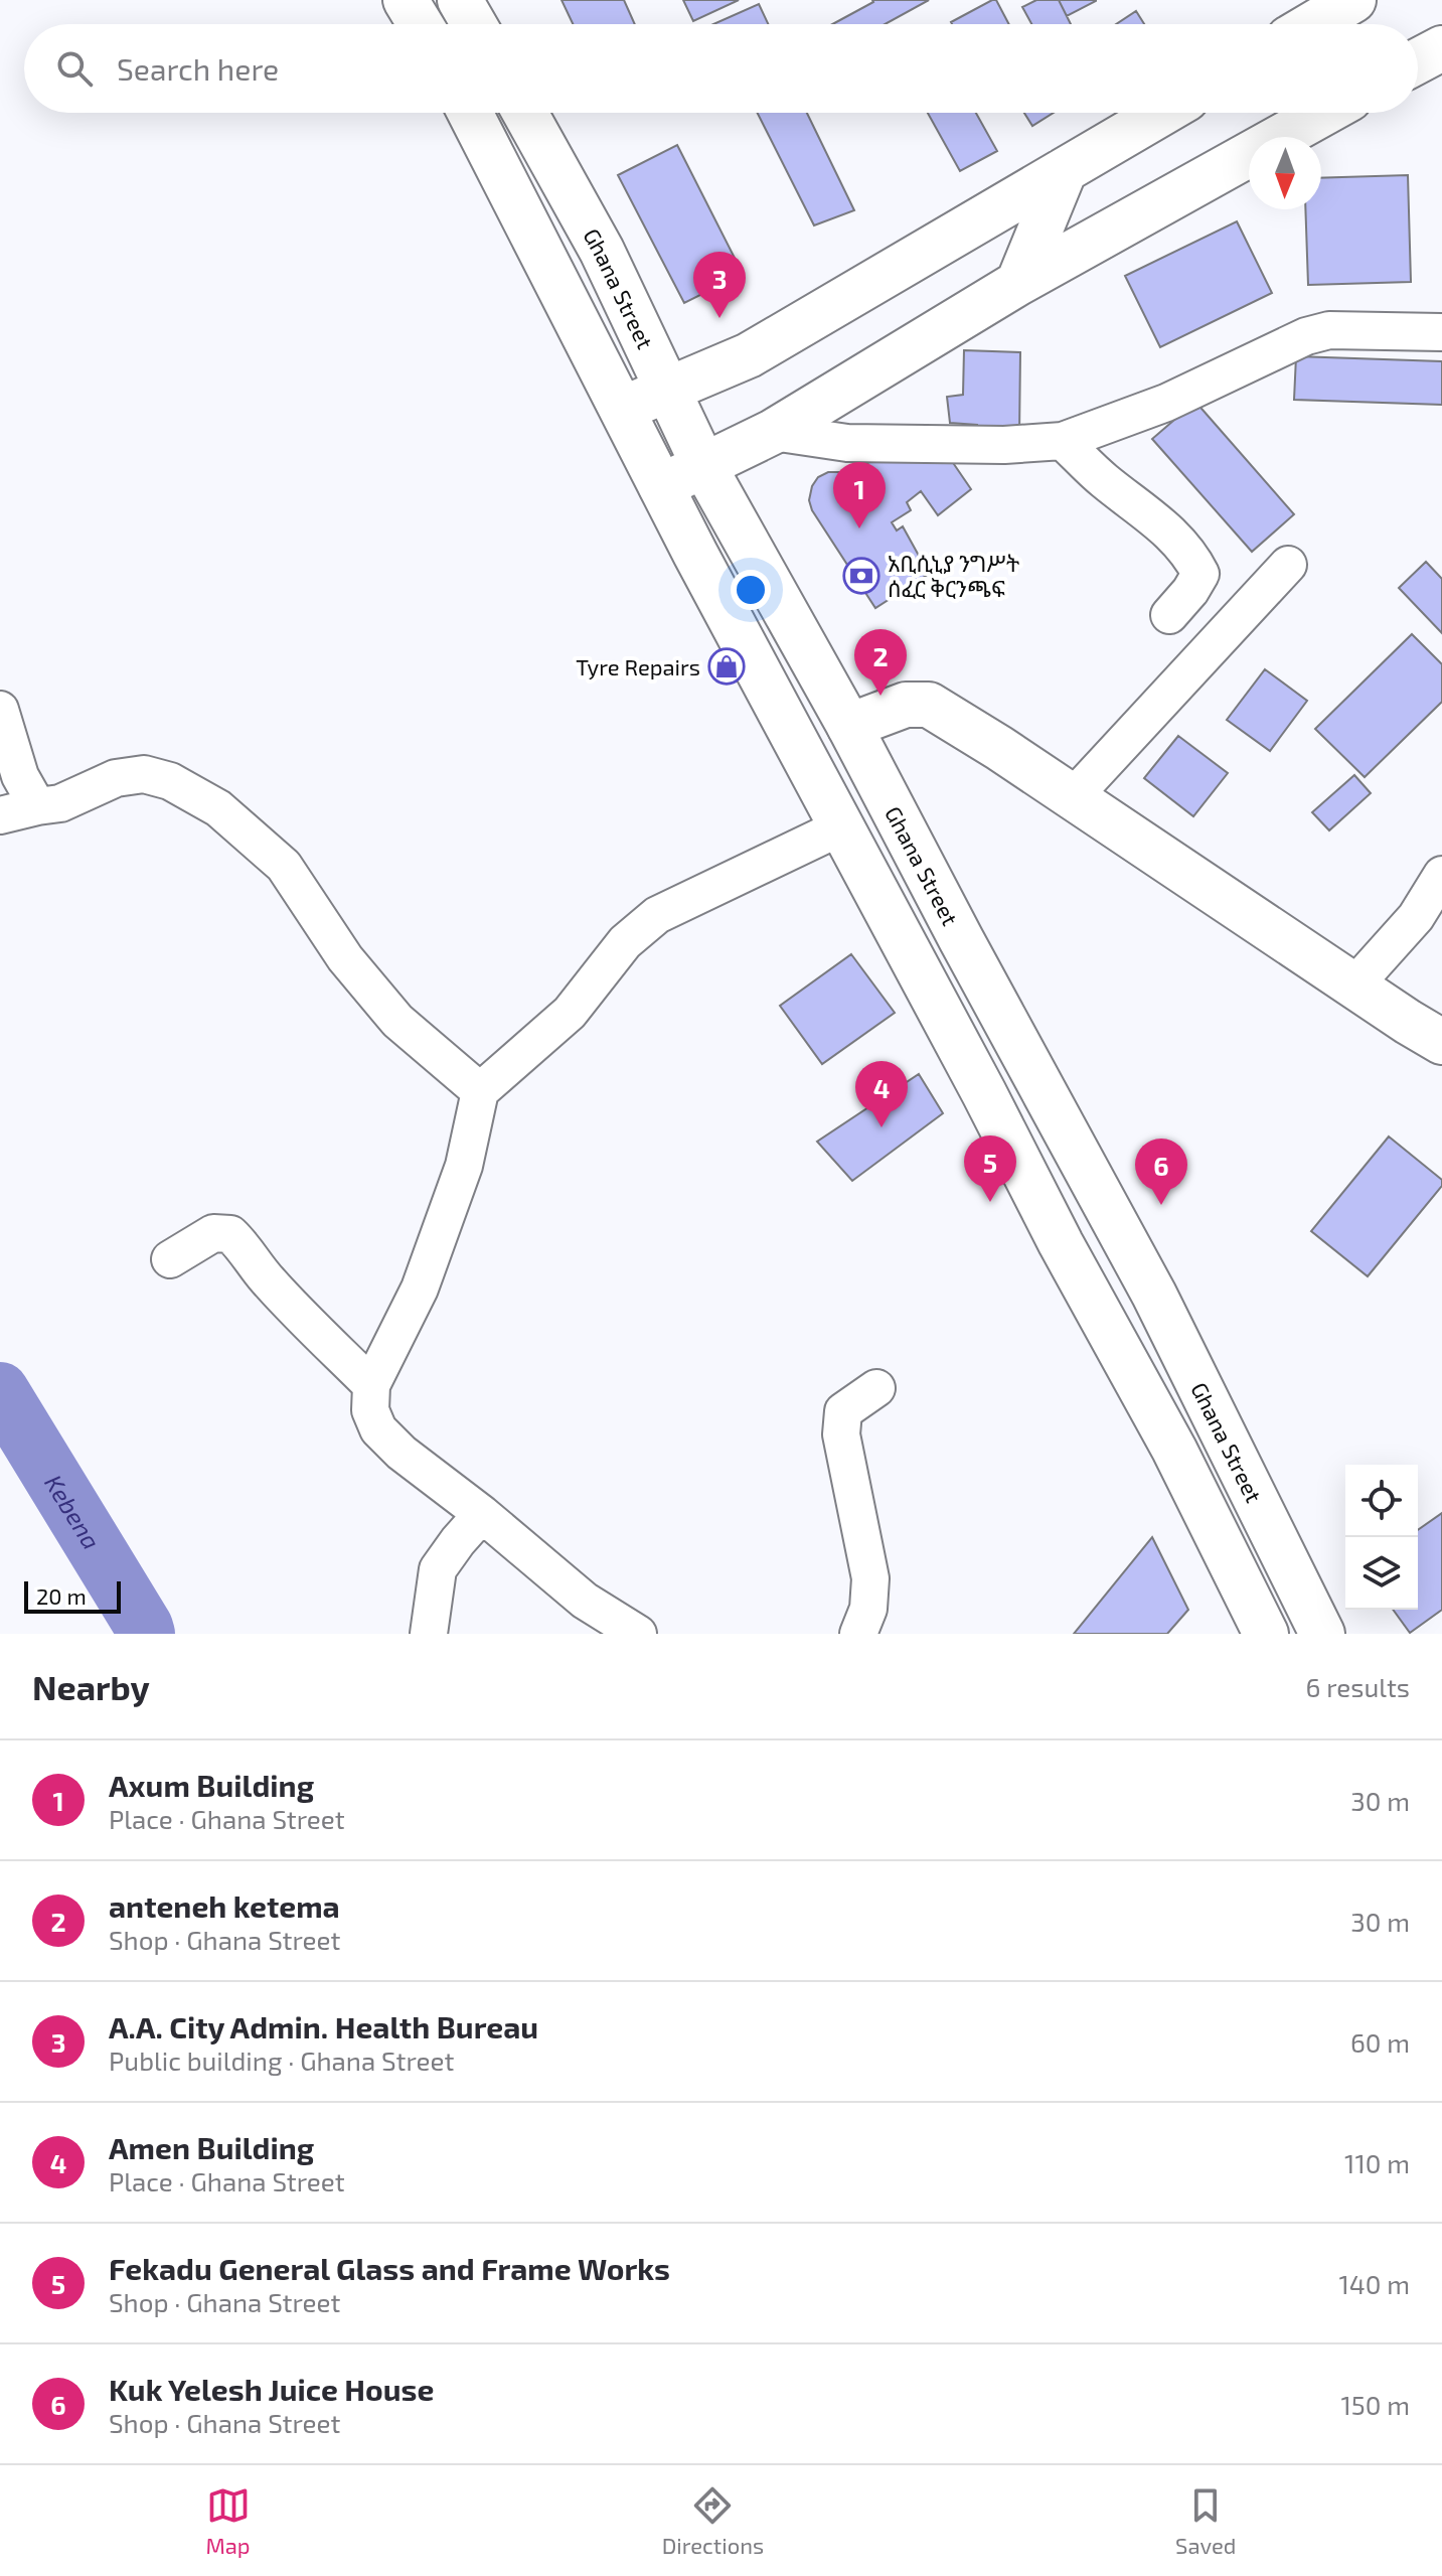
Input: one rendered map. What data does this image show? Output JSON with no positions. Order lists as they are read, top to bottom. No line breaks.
{"streets":{"main road":["Ghana Street"]},"water":["Kebena"],"places":{"bank":["አቢሲኒያ ንግሥት ሰፈር ቅርንጫፍ"],"shop":["Tyre Repairs"]},"scale_bar":"20 m","north":"bottom","page":{"search":"Search here","pins":["3","1","2","4","5","6"],"scale":"20 m","heading":["Nearby","6 results"],"list":[{"mark":"1","name":"Axum Building","note":"Place · Ghana Street","value":"30 m"},{"mark":"2","name":"anteneh ketema","note":"Shop · Ghana Street","value":"30 m"},{"mark":"3","name":"A.A. City Admin. Health Bureau","note":"Public building · Ghana Street","value":"60 m"},{"mark":"4","name":"Amen Building","note":"Place · Ghana Street","value":"110 m"},{"mark":"5","name":"Fekadu General Glass and Frame Works","note":"Shop · Ghana Street","value":"140 m"},{"mark":"6","name":"Kuk Yelesh Juice House","note":"Shop · Ghana Street","value":"150 m"}],"nav":["Map","Directions","Saved"]}}
